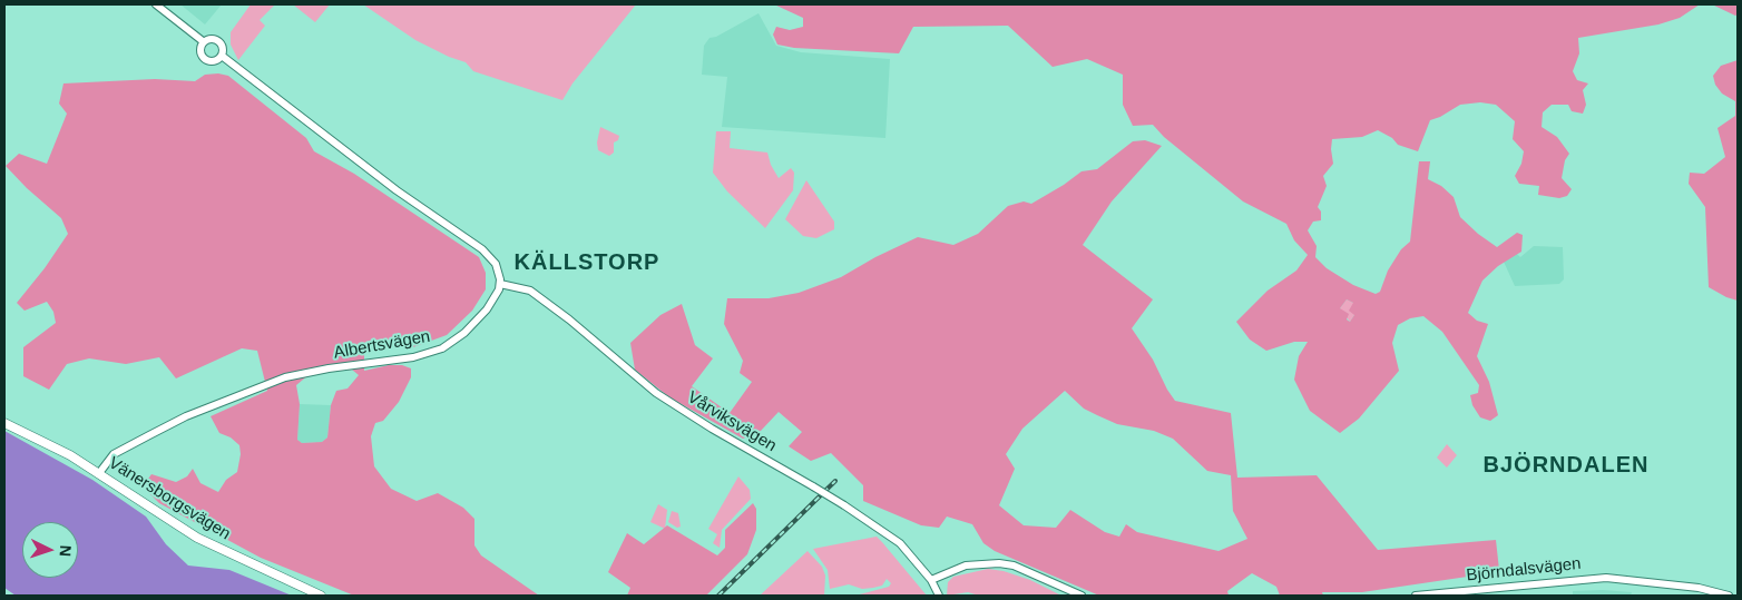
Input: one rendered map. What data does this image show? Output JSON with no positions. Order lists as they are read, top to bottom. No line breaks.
{"streets":{"main road":["Vänersborgsvägen"],"street":["Albertsvägen","Vårviksvägen","Björndalsvägen"]},"crossings":[["Albertsvägen","Vårviksvägen"],["Albertsvägen","Vänersborgsvägen"]],"districts":["KÄLLSTORP","BJÖRNDALEN"],"north":"right"}
